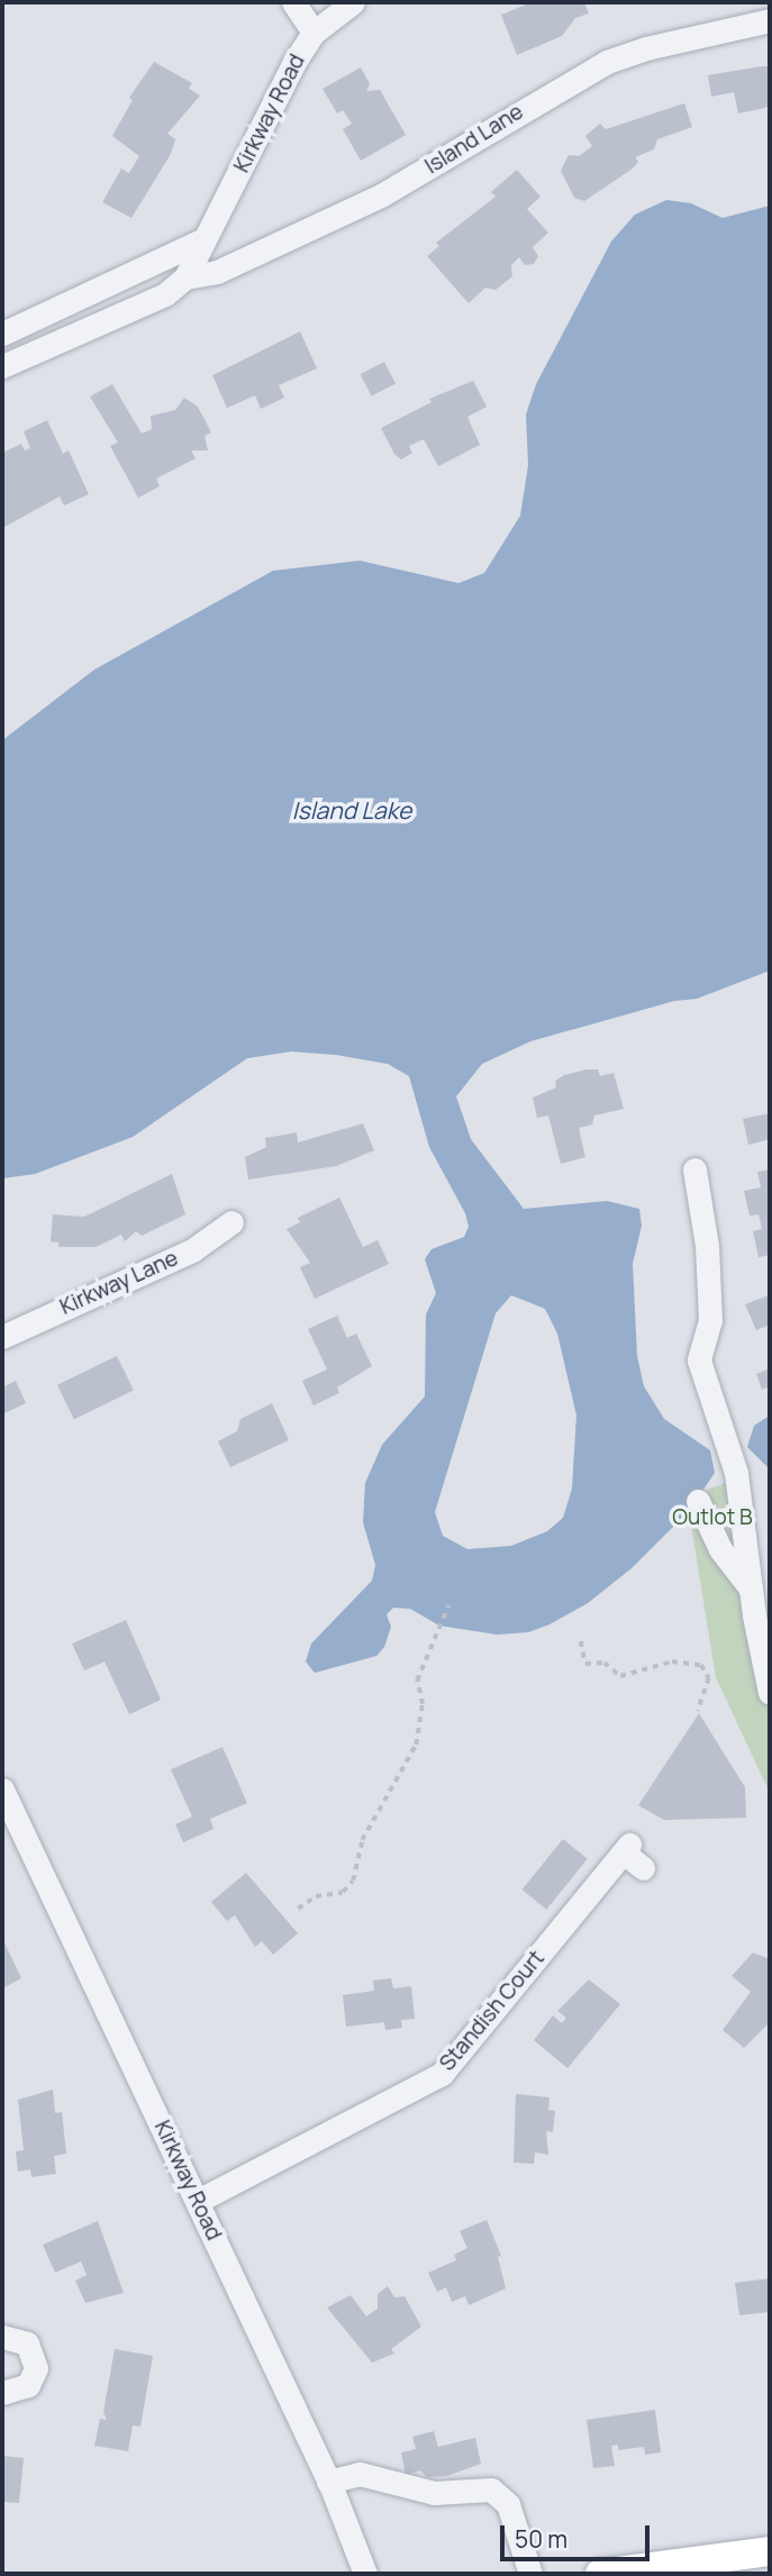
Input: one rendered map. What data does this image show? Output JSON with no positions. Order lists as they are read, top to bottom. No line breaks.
{"streets":{"street":["Kirkway Road","Island Lane","Kirkway Lane","Standish Court"]},"crossings":[["Kirkway Road","Island Lane"],["Kirkway Road","Standish Court"]],"water":["Island Lake"],"parks":["Outlot B"],"scale_bar":"50 m"}
